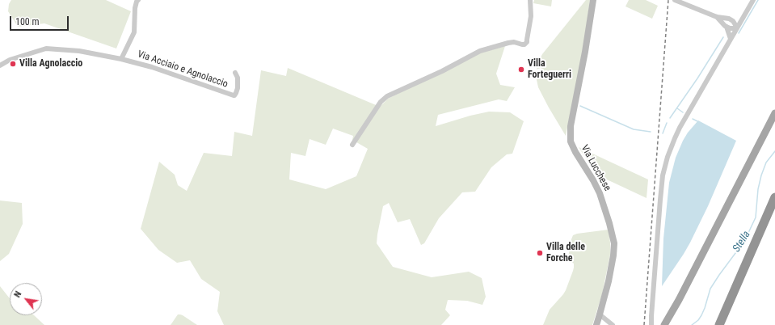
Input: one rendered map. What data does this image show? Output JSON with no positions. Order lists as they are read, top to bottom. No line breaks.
{"streets":{"street":["Via Acciaio e Agnolaccio","Via Lucchese"]},"water":["Stella"],"places":["Villa Agnolaccio","Villa Forteguerri","Villa delle Forche"],"scale_bar":"100 m","north":"top left"}
